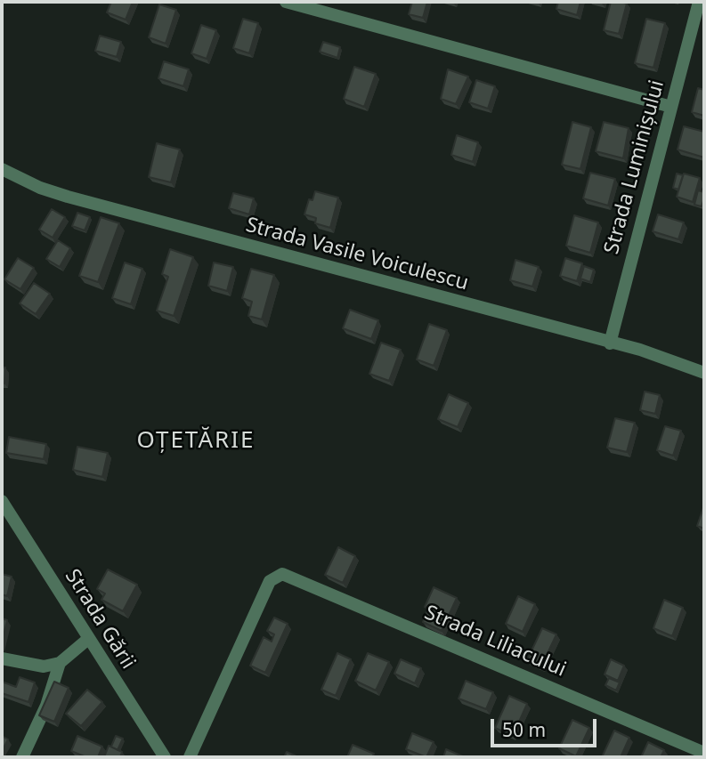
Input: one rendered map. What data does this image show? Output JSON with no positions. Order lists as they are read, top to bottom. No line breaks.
{"streets":{"street":["Strada Luminișului","Strada Vasile Voiculescu","Strada Gării","Strada Liliacului"]},"crossings":[["Strada Luminișului","Strada Vasile Voiculescu"]],"districts":["OȚETĂRIE"],"scale_bar":"50 m"}
